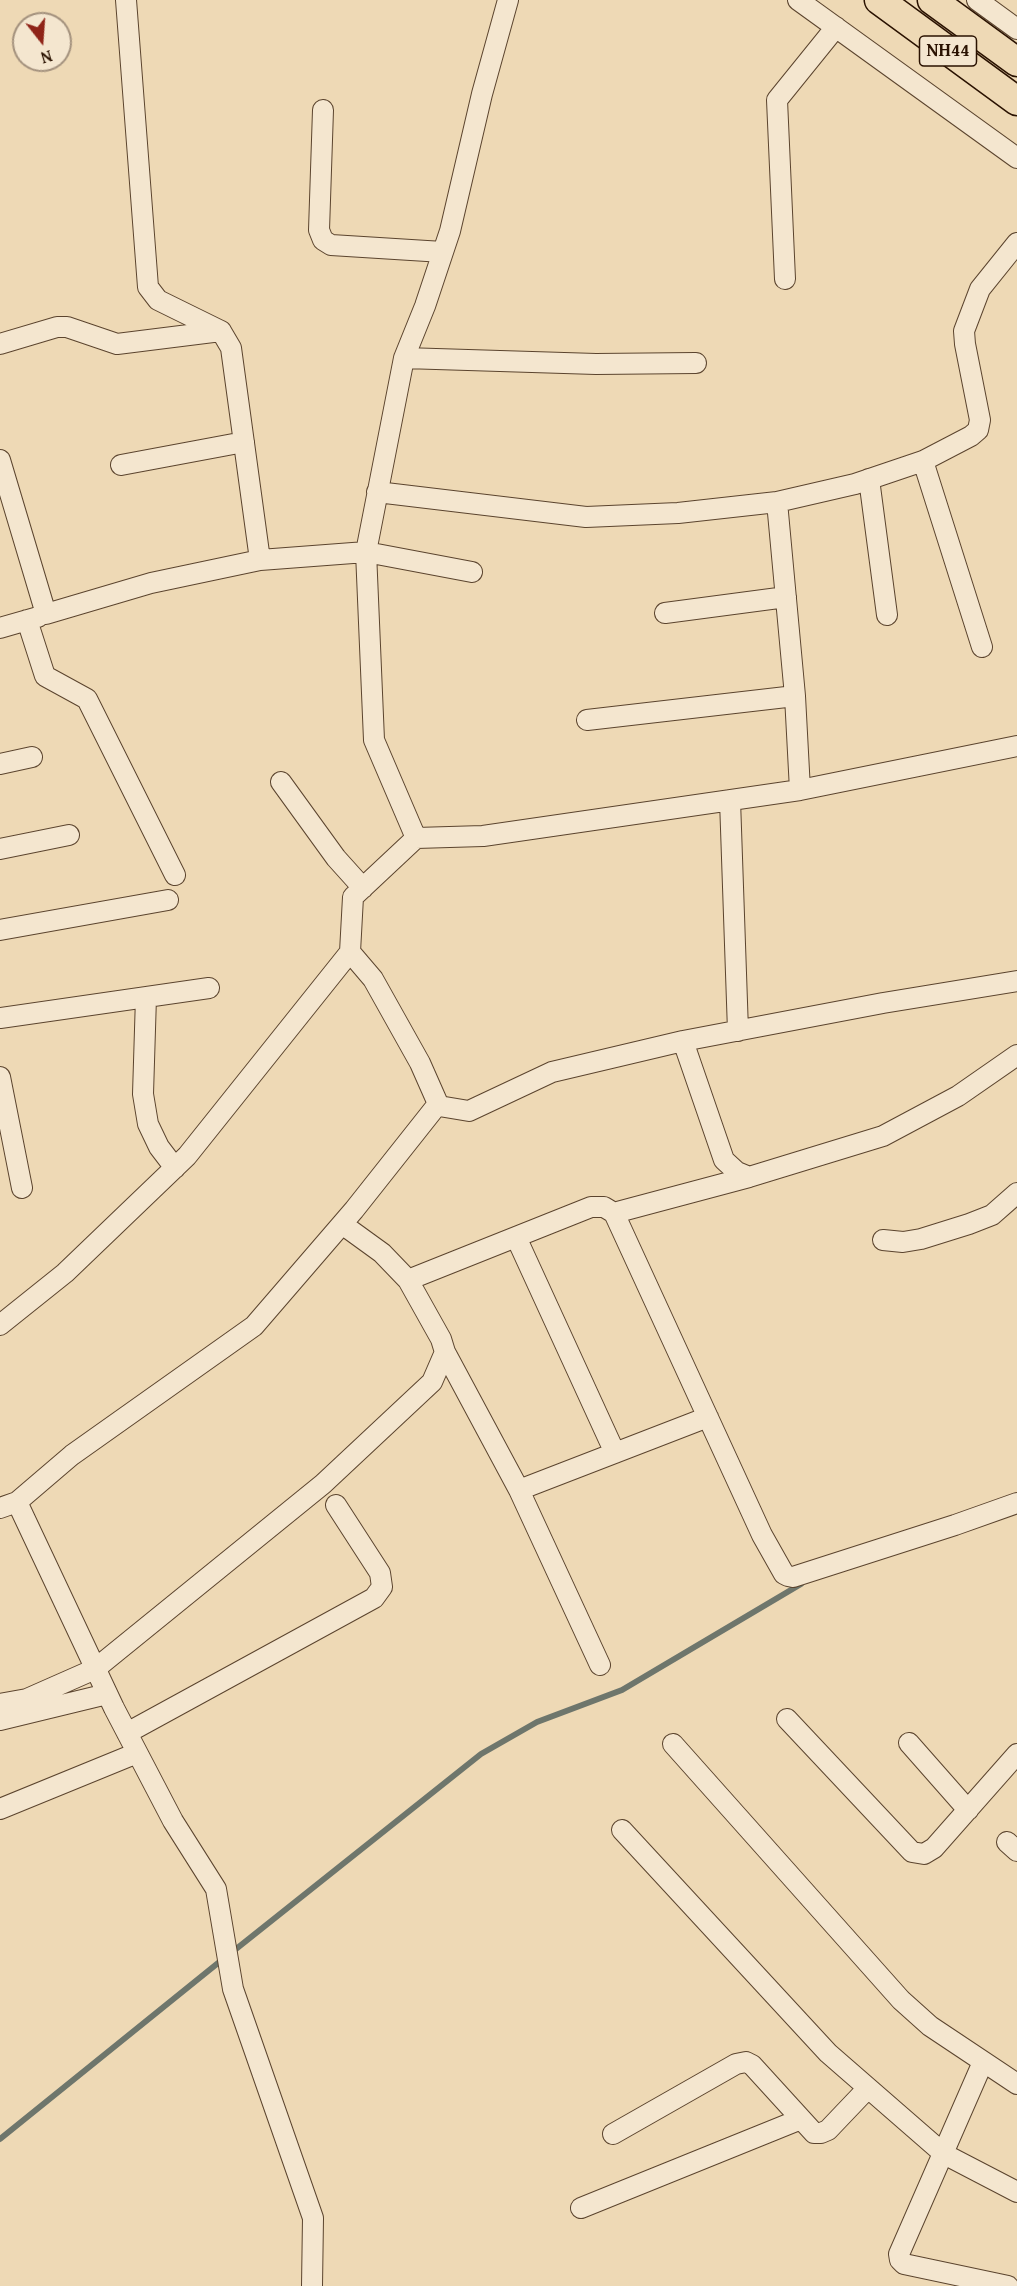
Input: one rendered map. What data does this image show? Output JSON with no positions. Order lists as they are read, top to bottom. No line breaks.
{"streets":{"highway":["NH44"]},"north":"bottom"}
